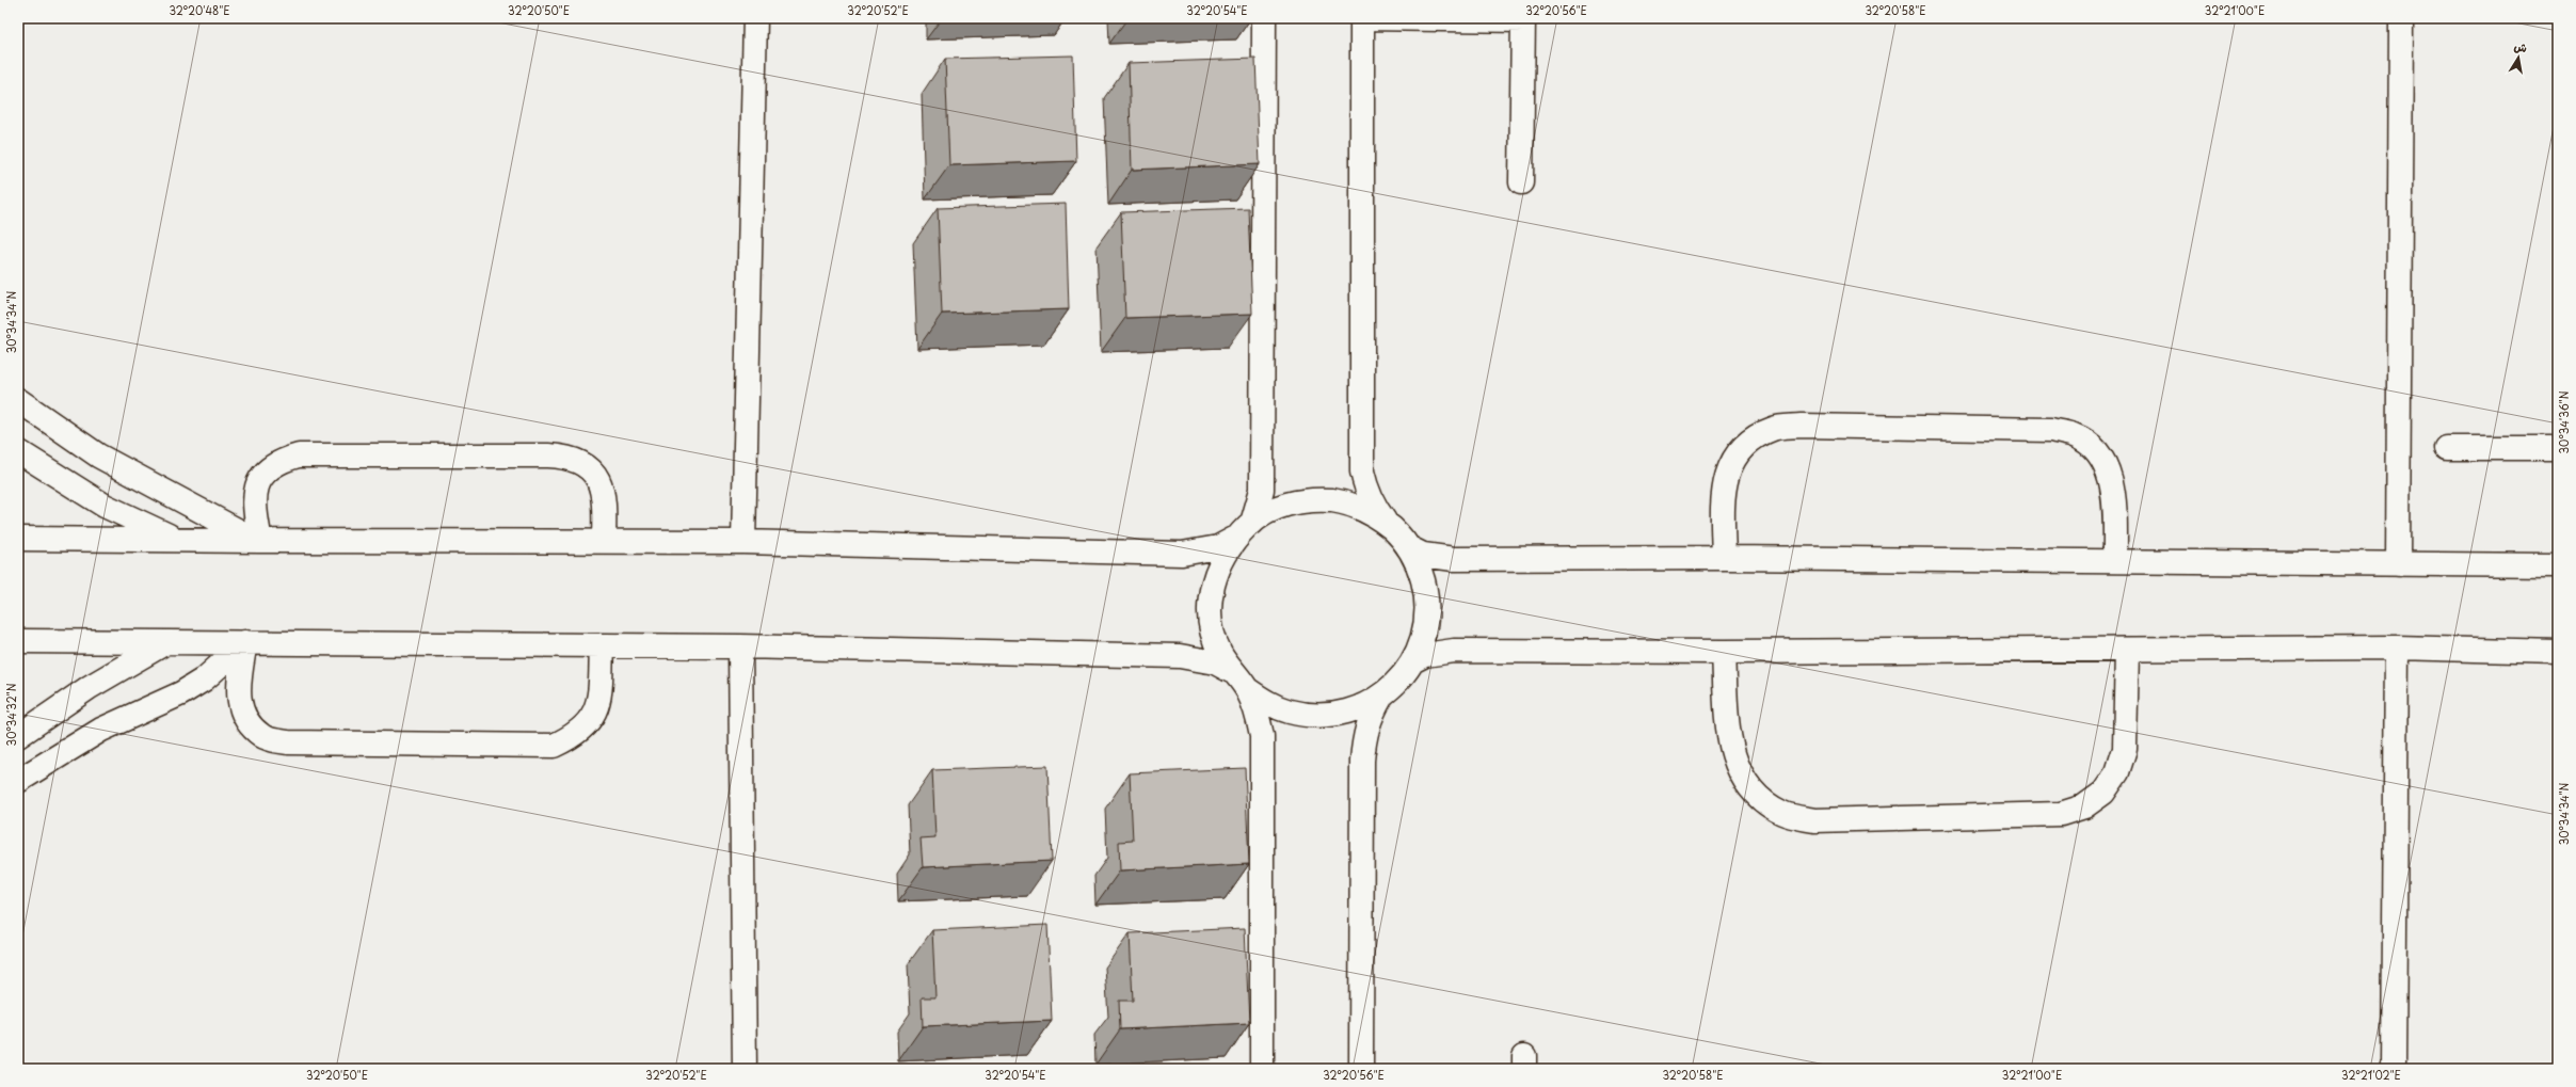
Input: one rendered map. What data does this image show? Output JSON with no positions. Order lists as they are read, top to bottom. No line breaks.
{"north":"top","coordinates":["32°20'48\"E","32°20'50\"E","32°20'52\"E","32°20'54\"E","32°20'56\"E","32°20'58\"E","32°21'00\"E","30°34'34\"N","30°34'36\"N","30°34'32\"N","32°21'02\"E"]}
